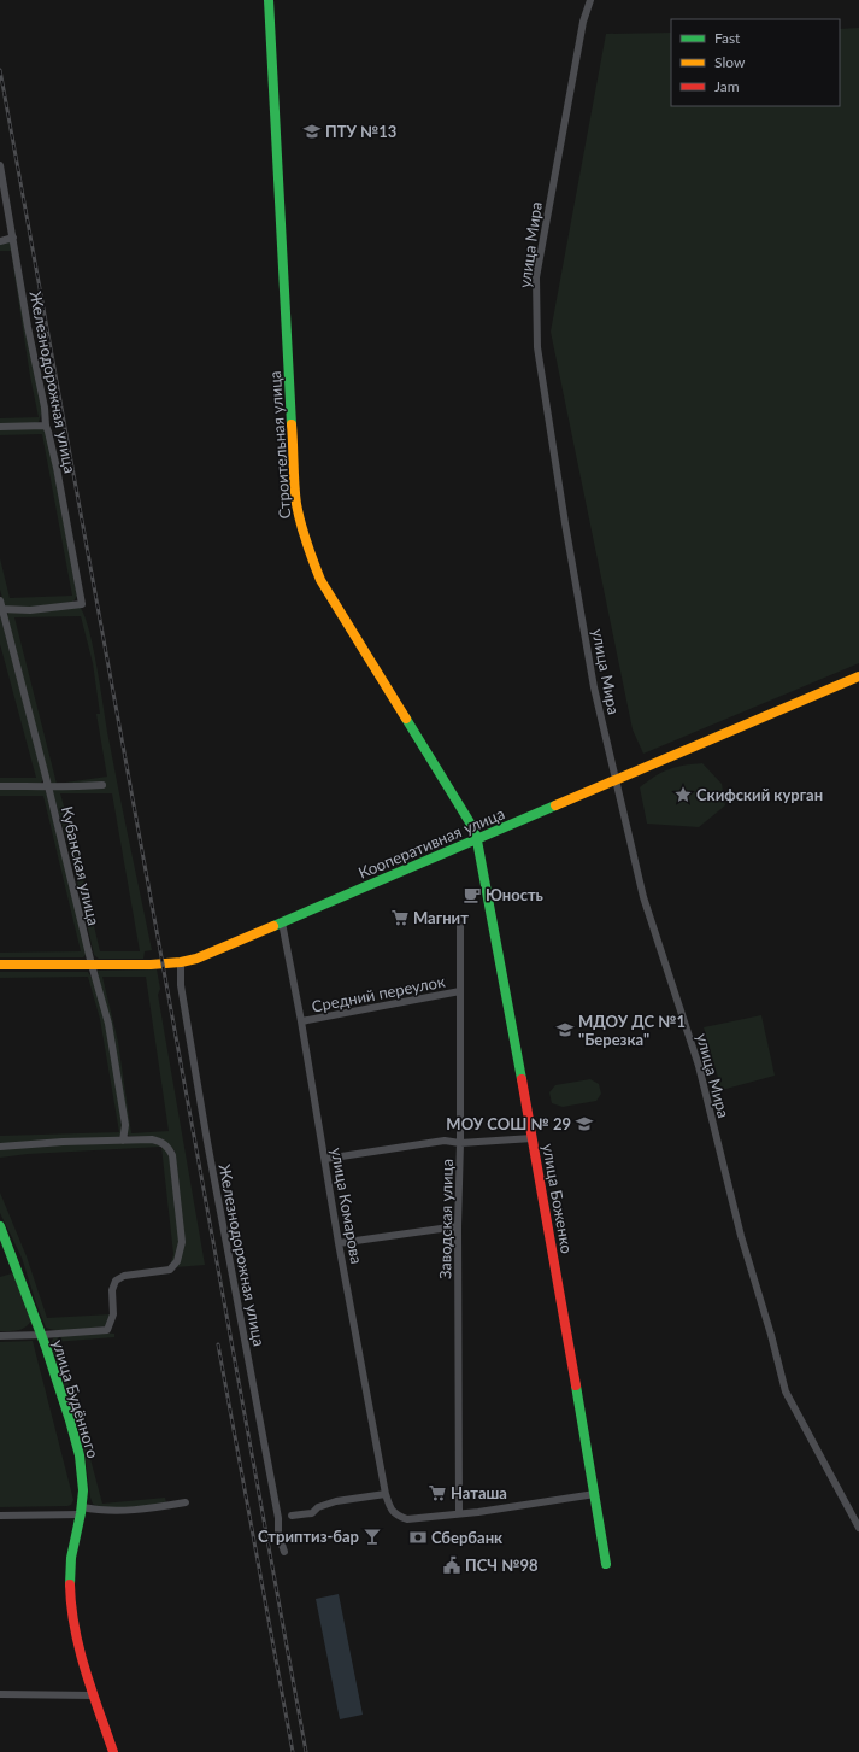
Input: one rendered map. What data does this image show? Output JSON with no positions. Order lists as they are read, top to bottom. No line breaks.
{"streets":{"street":["улица Мира","Железнодорожная улица","Строительная улица","Кооперативная улица","Кубанская улица","Средний переулок","улица Боженко","улица Комарова","Заводская улица","улица Будённого"]},"crossings":[["улица Мира","Кооперативная улица"],["Железнодорожная улица","Кооперативная улица"],["Железнодорожная улица","Кубанская улица"],["Строительная улица","Кооперативная улица"],["Строительная улица","улица Боженко"],["Кооперативная улица","Кубанская улица"],["Кооперативная улица","улица Боженко"],["Кооперативная улица","улица Комарова"],["Средний переулок","улица Комарова"],["Средний переулок","Заводская улица"],["улица Комарова","Заводская улица"]],"places":{"school or university":["ПТУ №13","МДОУ ДС №1 \"Березка\"","МОУ СОШ № 29"],"place":["Скифский курган"],"cafe":["Юность"],"supermarket":["Магнит","Наташа"],"bar":["Стриптиз-бар"],"bank":["Сбербанк"],"public building":["ПСЧ №98"]},"legend":["Fast","Slow","Jam"]}
